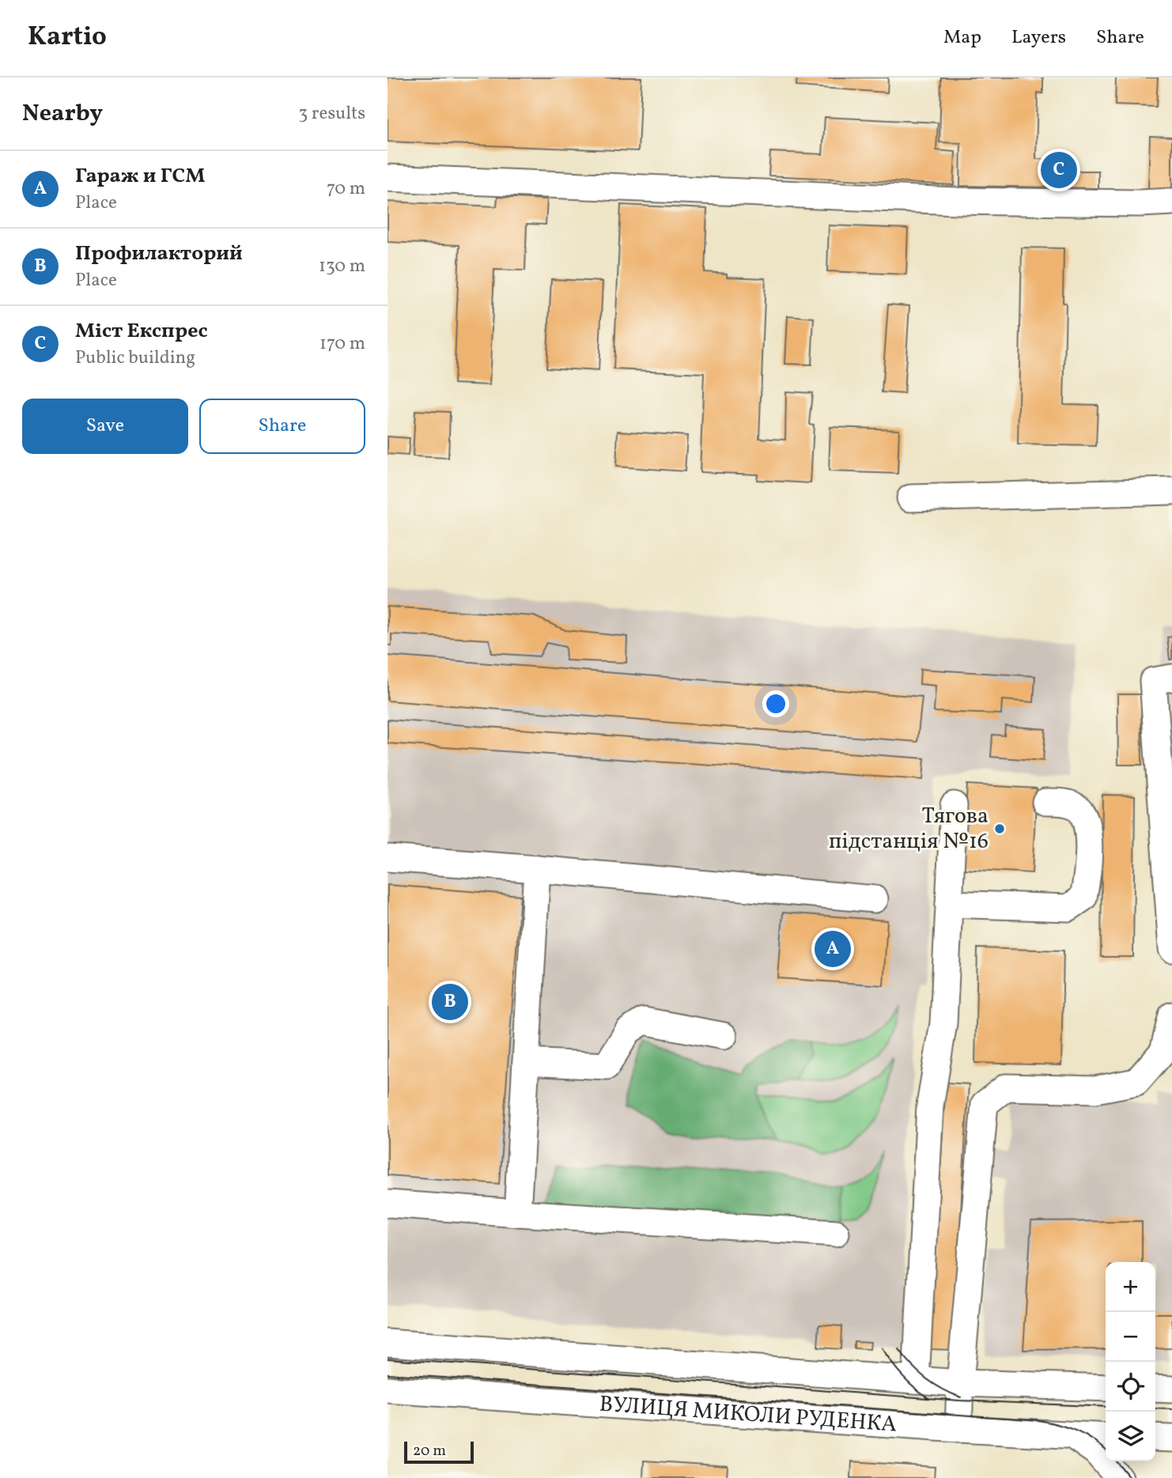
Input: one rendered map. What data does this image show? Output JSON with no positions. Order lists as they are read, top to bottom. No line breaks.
{"streets":{"street":["ВУЛИЦЯ МИКОЛИ РУДЕНКА"]},"places":["Тягова пiдстанцiя №16"],"scale_bar":"20 m","page":{"header":"Kartio","nav":["Map","Layers","Share"],"heading":["Nearby","3 results"],"pins":["C","A","B"],"list":[{"mark":"A","name":"Гараж и ГСМ","note":"Place","value":"70 m"},{"mark":"B","name":"Профилакторий","note":"Place","value":"130 m"},{"mark":"C","name":"Міст Експрес","note":"Public building","value":"170 m"}],"buttons":["Save","Share"],"map_buttons":["+","−"],"scale":"20 m"}}
